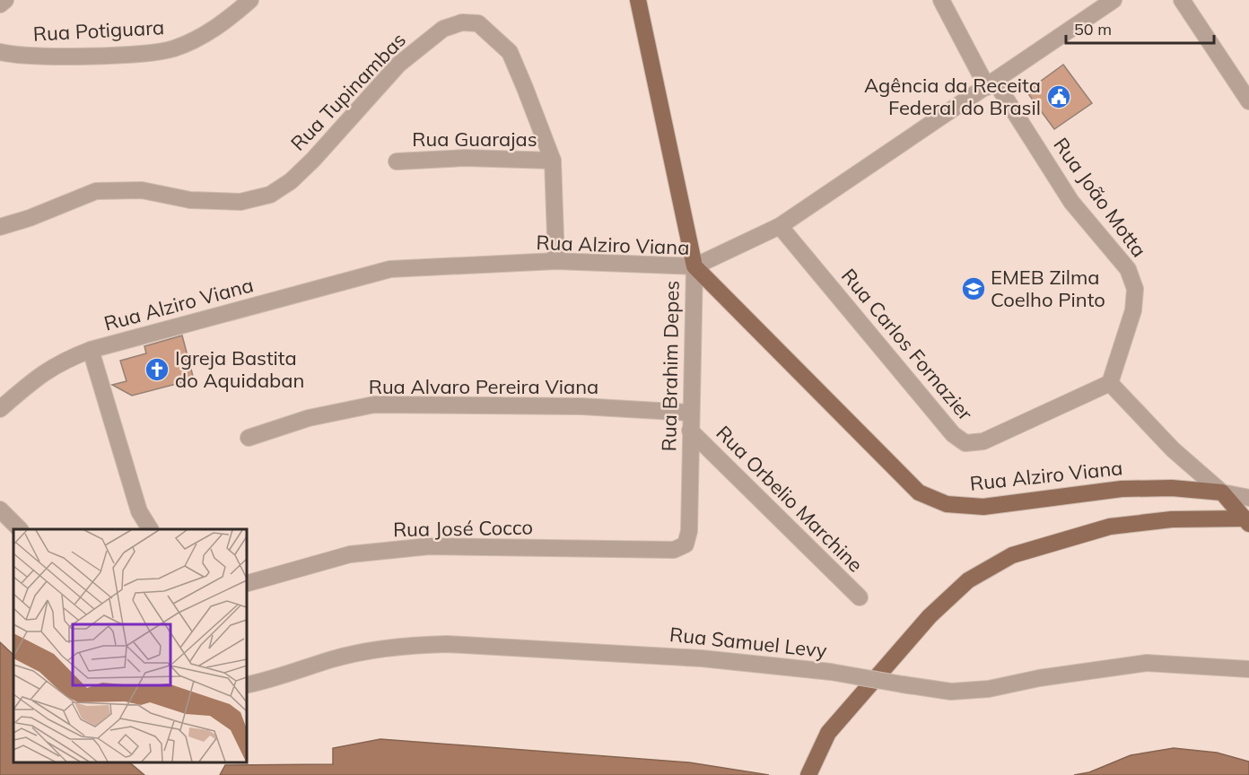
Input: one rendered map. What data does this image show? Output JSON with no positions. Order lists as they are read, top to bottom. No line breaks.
{"streets":{"main road":["Rua Alziro Viana","Rua Brahim Depes"],"street":["Rua Potiguara","Rua Tupinambas","Rua Guarajas","Rua João Motta","Rua Carlos Fornazier","Rua Alvaro Pereira Viana","Rua Orbelio Marchine","Rua José Cocco","Rua Samuel Levy"]},"crossings":[["Rua Tupinambas","Rua Guarajas"],["Rua Tupinambas","Rua Alziro Viana"],["Rua João Motta","Rua Carlos Fornazier"],["Rua Alziro Viana","Rua Brahim Depes"],["Rua Brahim Depes","Rua Alvaro Pereira Viana"],["Rua Brahim Depes","Rua Orbelio Marchine"],["Rua Brahim Depes","Rua José Cocco"]],"places":{"public building":["Agência da Receita Federal do Brasil"],"school or university":["EMEB Zilma Coelho Pinto"],"church":["Igreja Bastita do Aquidaban"]},"scale_bar":"50 m"}
